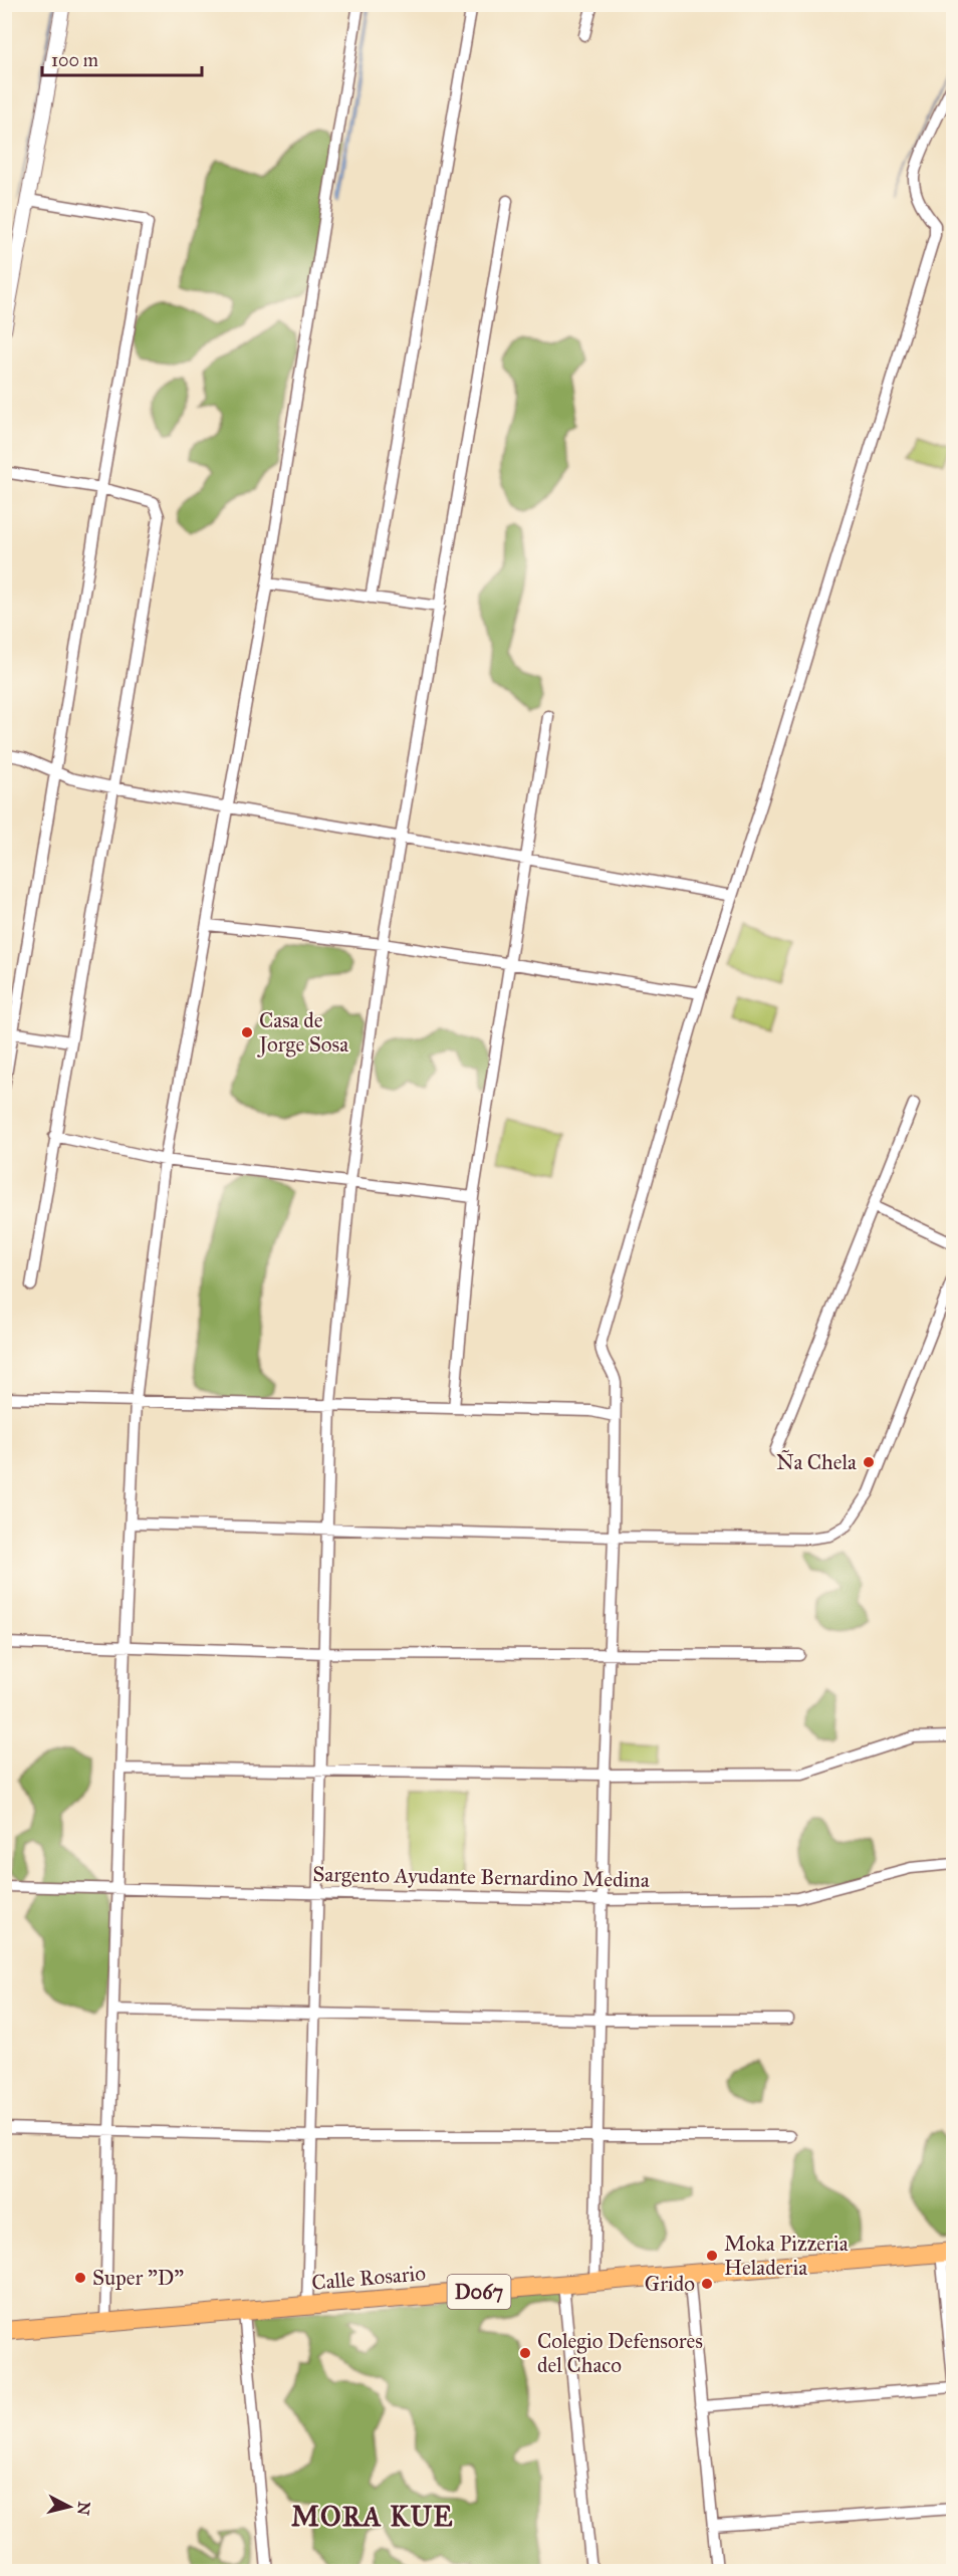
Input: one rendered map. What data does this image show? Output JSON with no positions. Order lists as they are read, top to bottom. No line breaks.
{"streets":{"main road":["Calle Rosario","D067"],"street":["Sargento Ayudante Bernardino Medina"]},"districts":["MORA KUE"],"places":["Casa de Jorge Sosa","Ña Chela","Moka Pizzeria Heladeria","Super \"D\"","Grido","Colegio Defensores del Chaco"],"scale_bar":"100 m","north":"right"}
